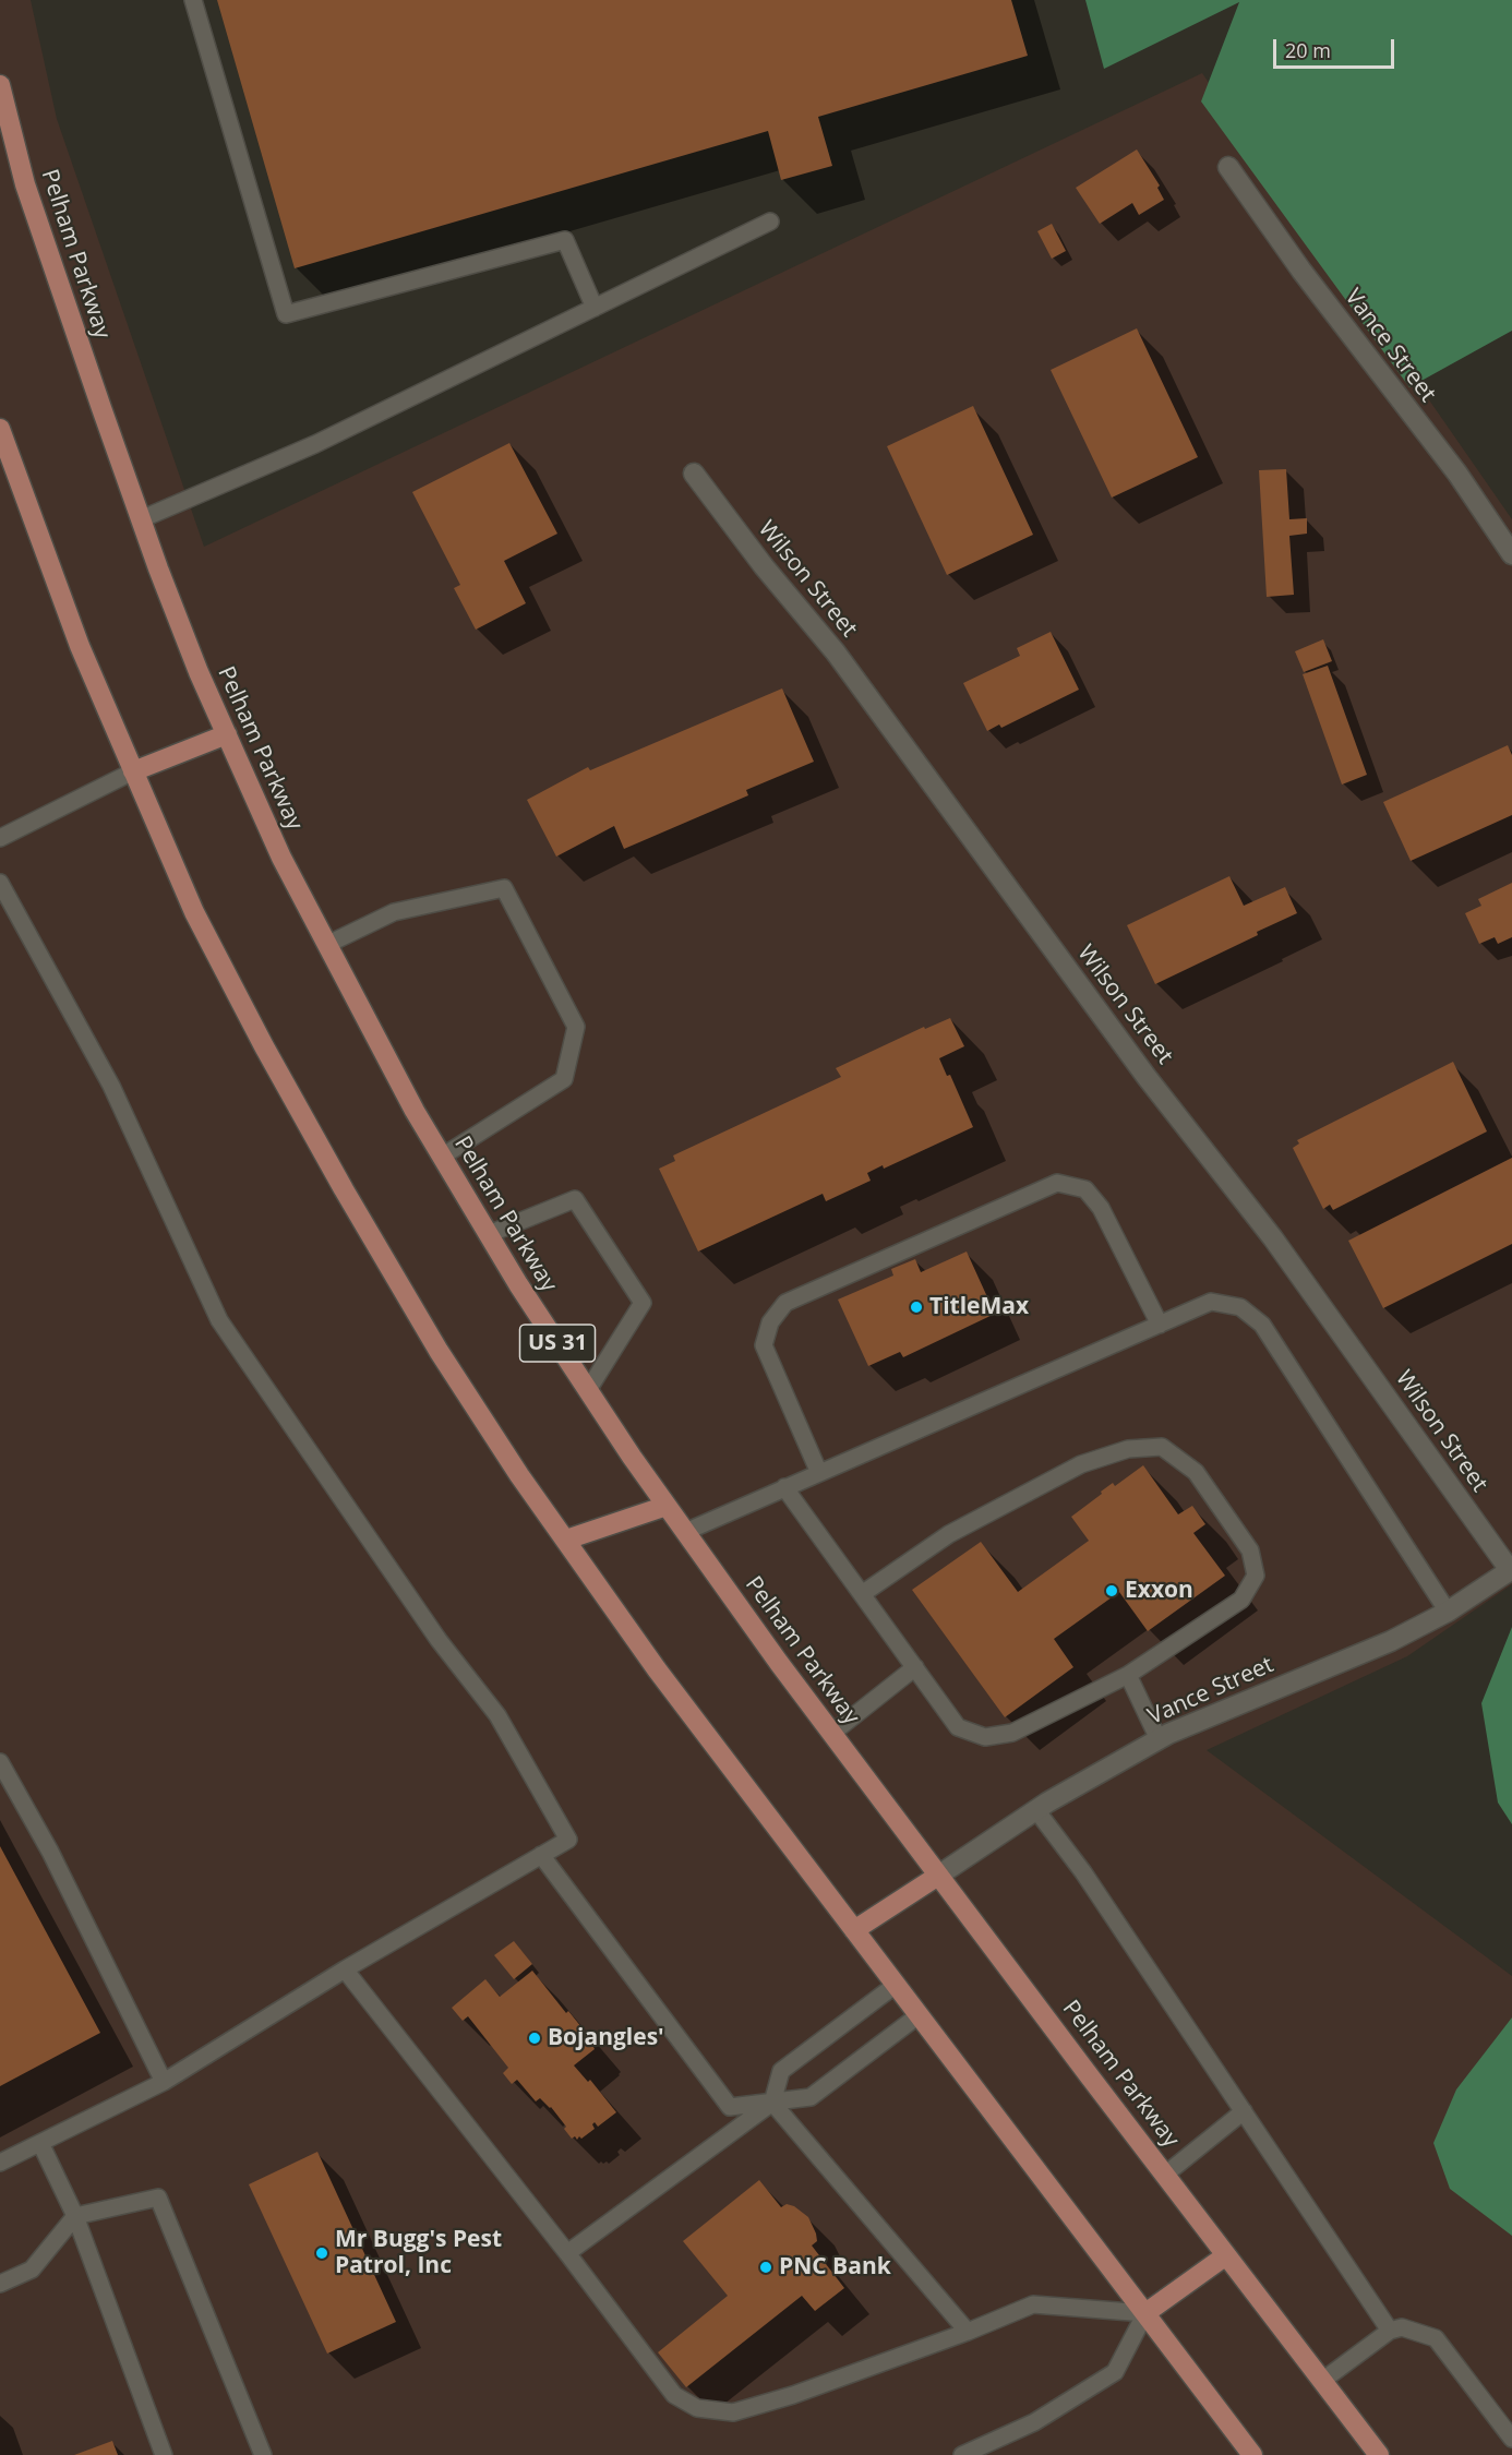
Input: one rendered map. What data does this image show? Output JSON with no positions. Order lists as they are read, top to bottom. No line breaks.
{"streets":{"main road":["Pelham Parkway","US 31"],"street":["Vance Street","Wilson Street"]},"crossings":[["Pelham Parkway","Vance Street"],["Vance Street","Wilson Street"]],"places":["TitleMax","Exxon","Bojangles'","Mr Bugg's Pest Patrol, Inc","PNC Bank"],"scale_bar":"20 m"}
